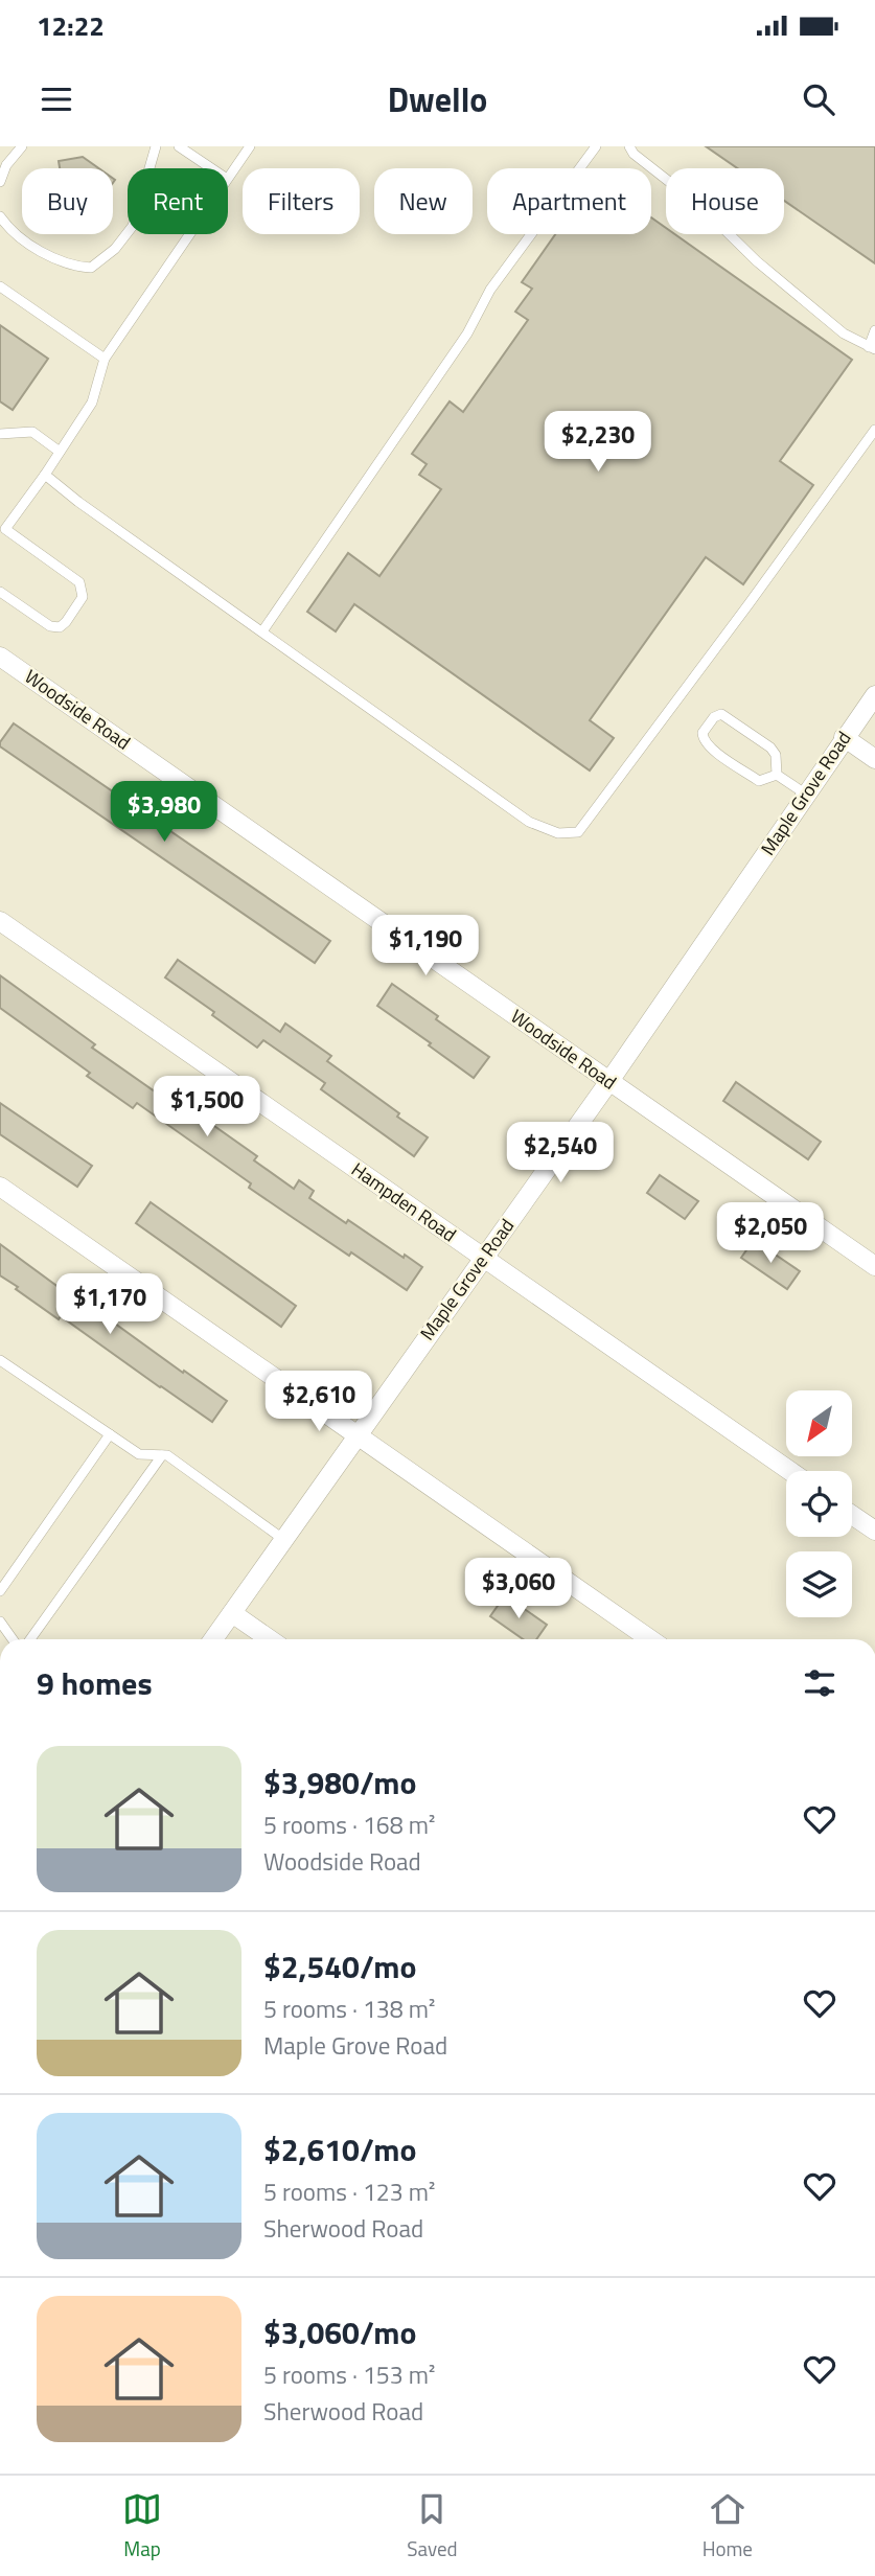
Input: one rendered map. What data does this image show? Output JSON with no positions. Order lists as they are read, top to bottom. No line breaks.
{"streets":{"street":["Woodside Road","Maple Grove Road","Hampden Road"]},"crossings":[["Woodside Road","Maple Grove Road"],["Maple Grove Road","Hampden Road"]],"north":"bottom left","page":{"status":"12:22","header":"Dwello","chip":["Buy","Rent","Filters","New","Apartment","House"],"price":["$2,230","$3,980","$1,190","$1,500","$2,540","$2,050","$1,170","$2,610","$3,060"],"heading":"9 homes","list":[{"name":"$3,980/mo","note":"5 rooms · 168 m² · Woodside Road"},{"name":"$2,540/mo","note":"5 rooms · 138 m² · Maple Grove Road"},{"name":"$2,610/mo","note":"5 rooms · 123 m² · Sherwood Road"},{"name":"$3,060/mo","note":"5 rooms · 153 m² · Sherwood Road"}],"tabs":["Map","Saved","Home"]}}
